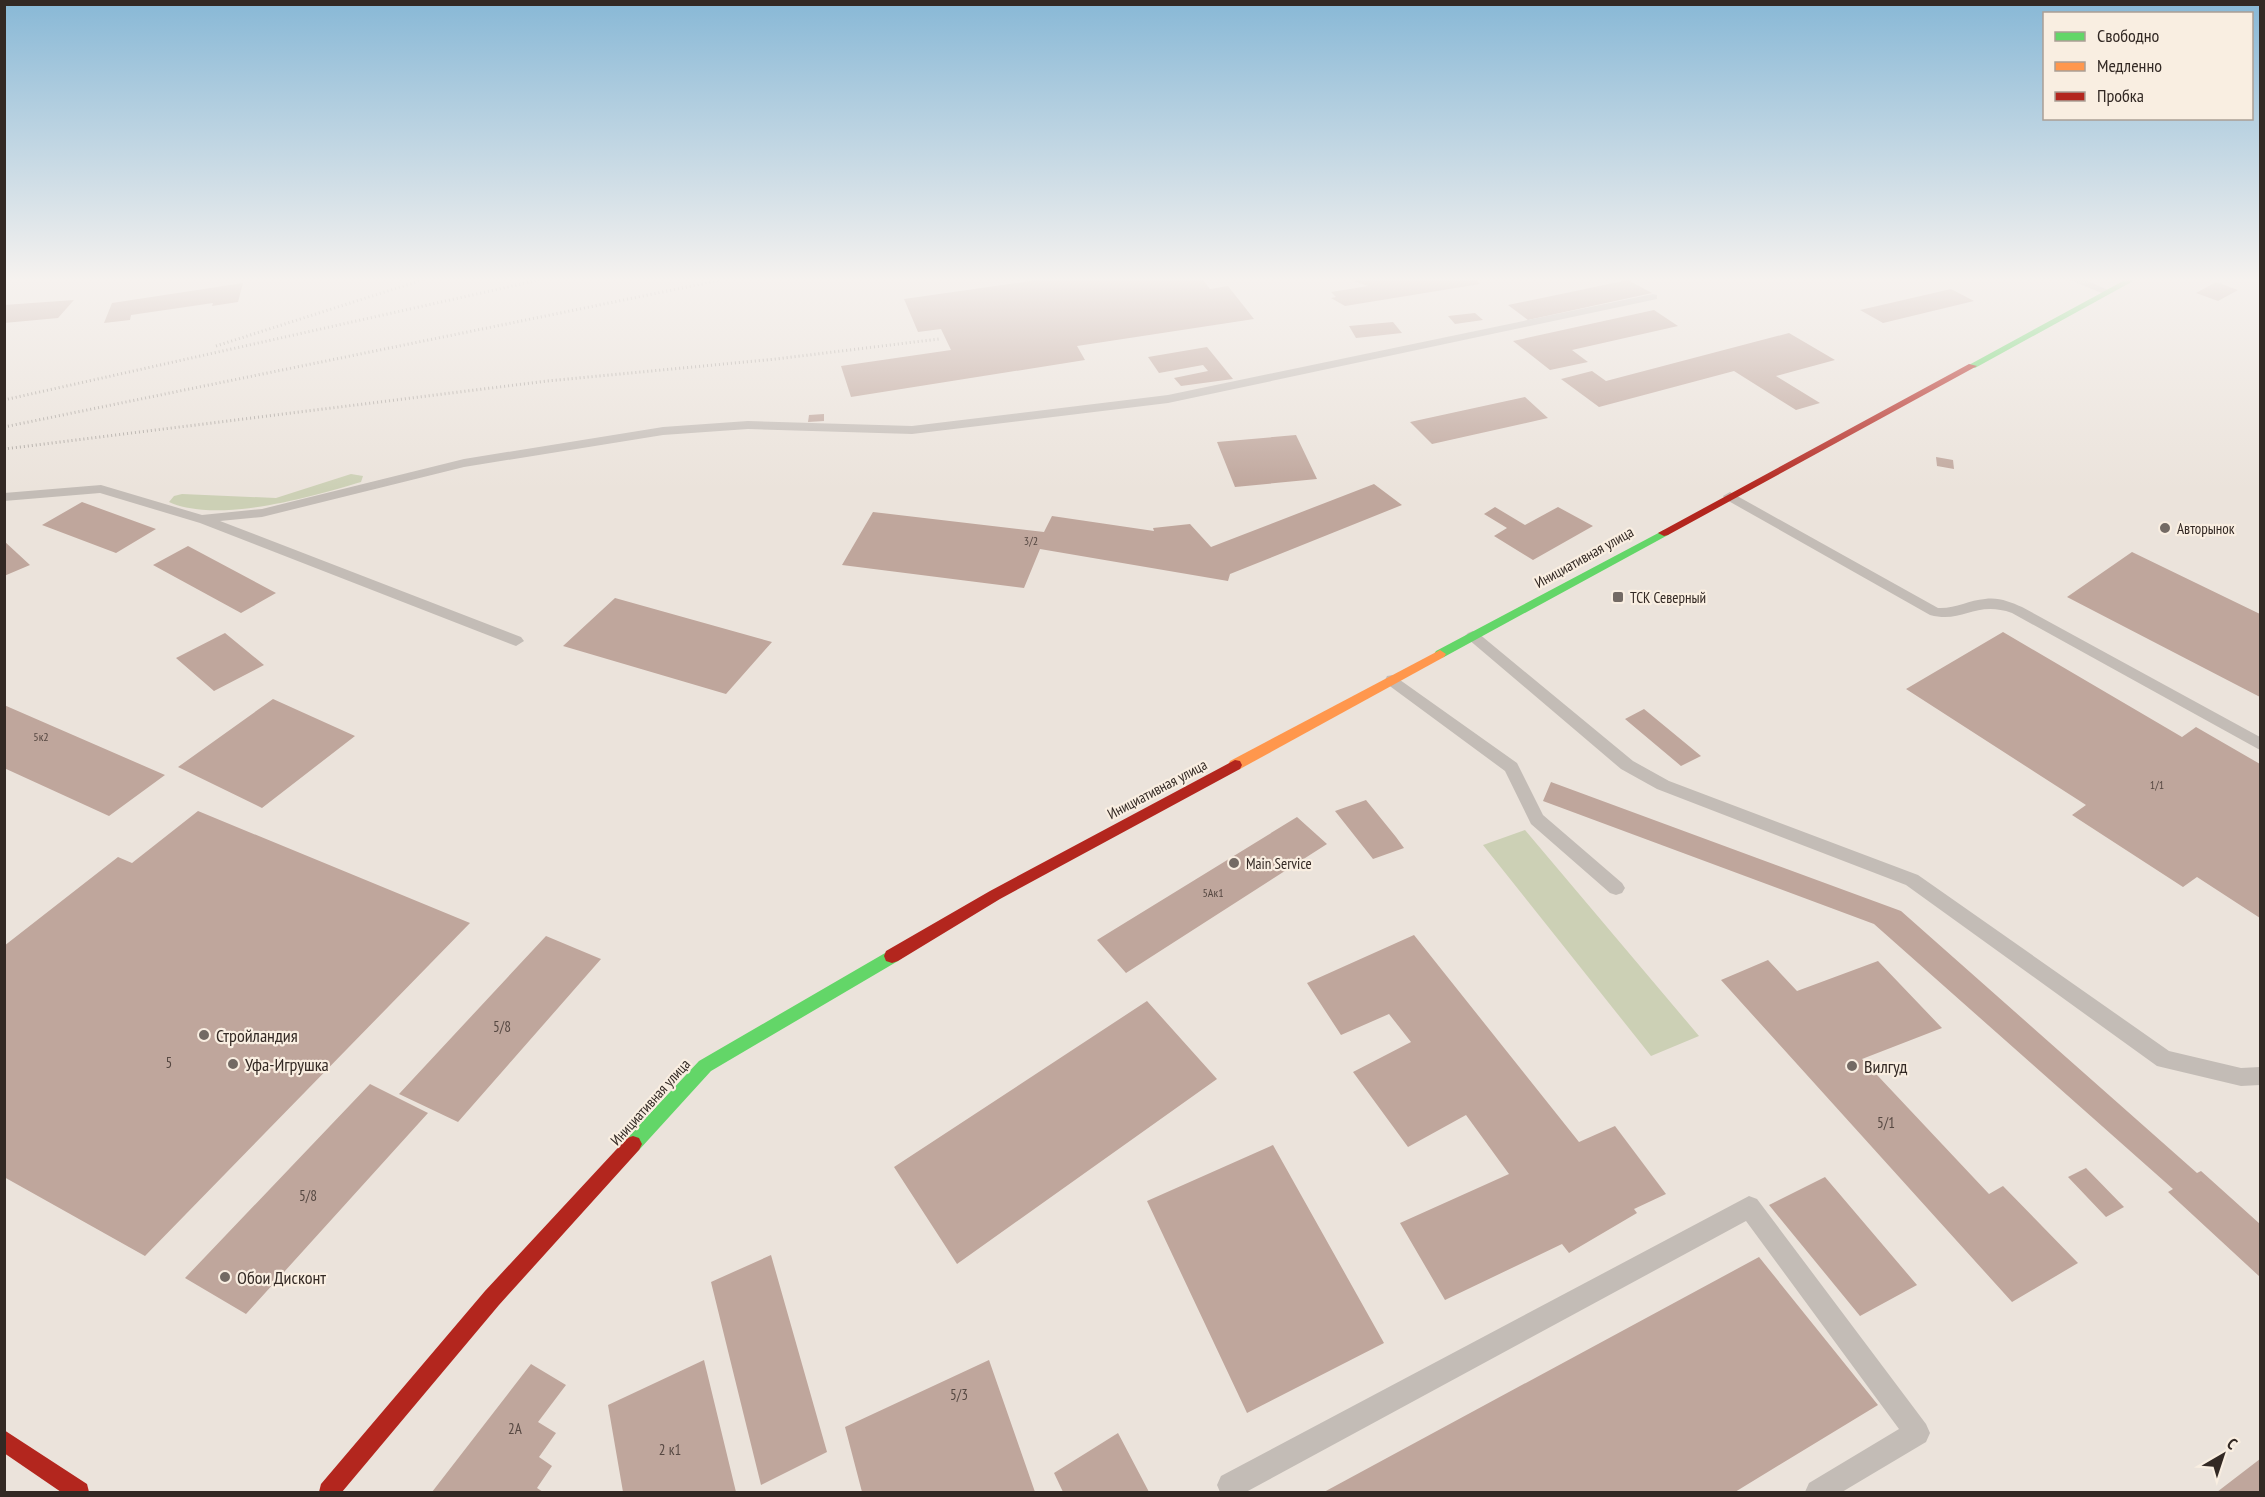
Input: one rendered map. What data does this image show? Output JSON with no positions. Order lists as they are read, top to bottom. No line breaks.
{"streets":{"street":["Инициативная улица"]},"places":{"other":["Авторынок","Main Service","Стройландия","Уфа-Игрушка","Вилгуд","Обои Дисконт"],"transit":["ТСК Северный"]},"house_numbers":["3/2","5к2","1/1","5Ак1","5/8","5","5/1","5/8","5/3","2А","2 к1"],"legend":["Свободно","Медленно","Пробка"],"north":"top right"}
